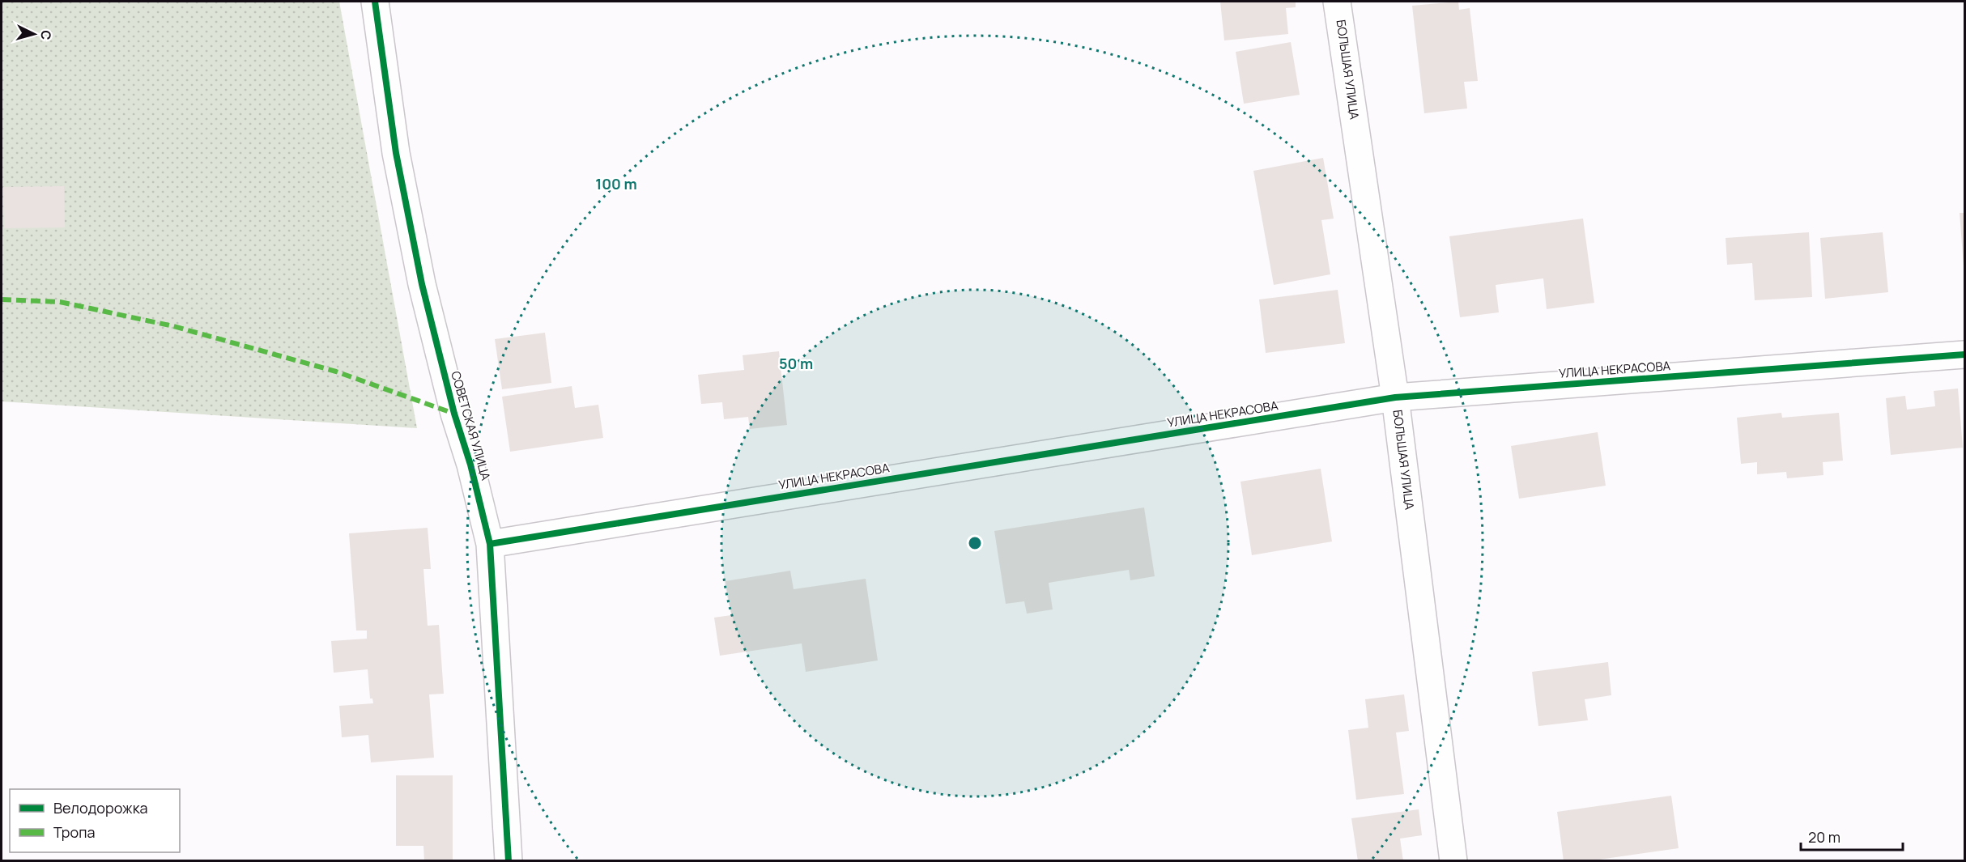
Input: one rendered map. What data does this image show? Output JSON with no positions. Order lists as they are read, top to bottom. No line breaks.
{"streets":{"street":["БОЛЬШАЯ УЛИЦА","УЛИЦА НЕКРАСОВА","СОВЕТСКАЯ УЛИЦА"]},"crossings":[["БОЛЬШАЯ УЛИЦА","УЛИЦА НЕКРАСОВА"],["УЛИЦА НЕКРАСОВА","СОВЕТСКАЯ УЛИЦА"]],"legend":["Велодорожка","Тропа"],"scale_bar":"20 m","north":"right","rings":["100 m","50 m"]}
